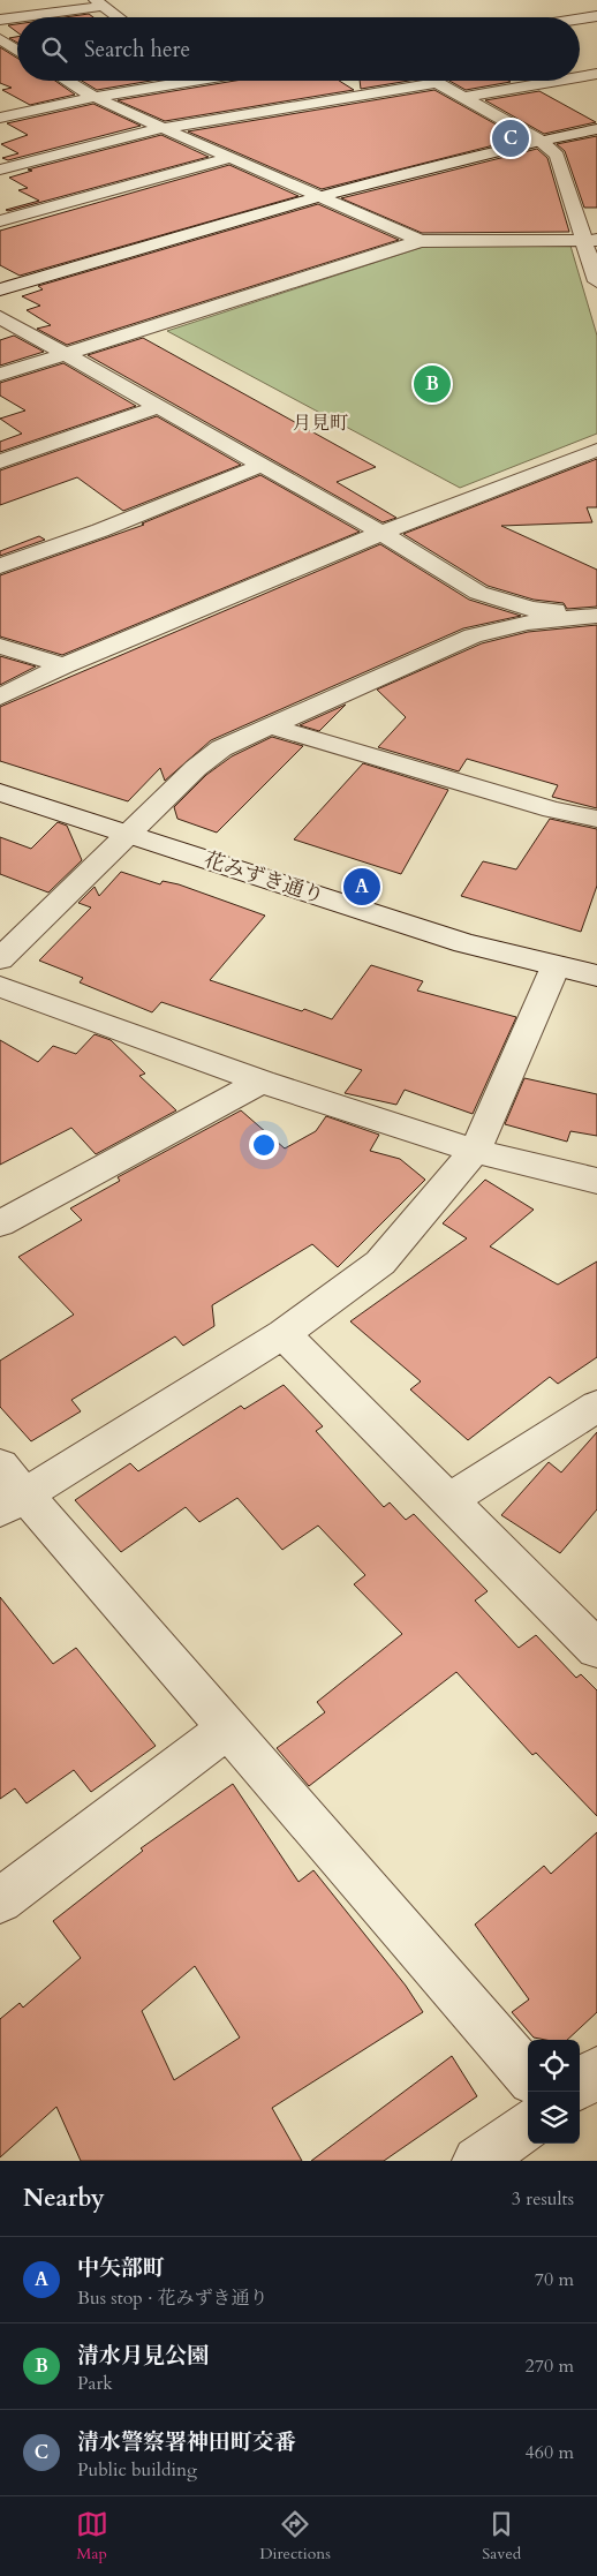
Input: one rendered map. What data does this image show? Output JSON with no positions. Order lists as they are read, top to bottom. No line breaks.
{"streets":{"street":["花みずき通り"]},"districts":["月見町"],"page":{"search":"Search here","pins":["C","B","A"],"heading":["Nearby","3 results"],"list":[{"mark":"A","name":"中矢部町","note":"Bus stop · 花みずき通り","value":"70 m"},{"mark":"B","name":"清水月見公園","note":"Park","value":"270 m"},{"mark":"C","name":"清水警察署神田町交番","note":"Public building","value":"460 m"}],"nav":["Map","Directions","Saved"]}}
